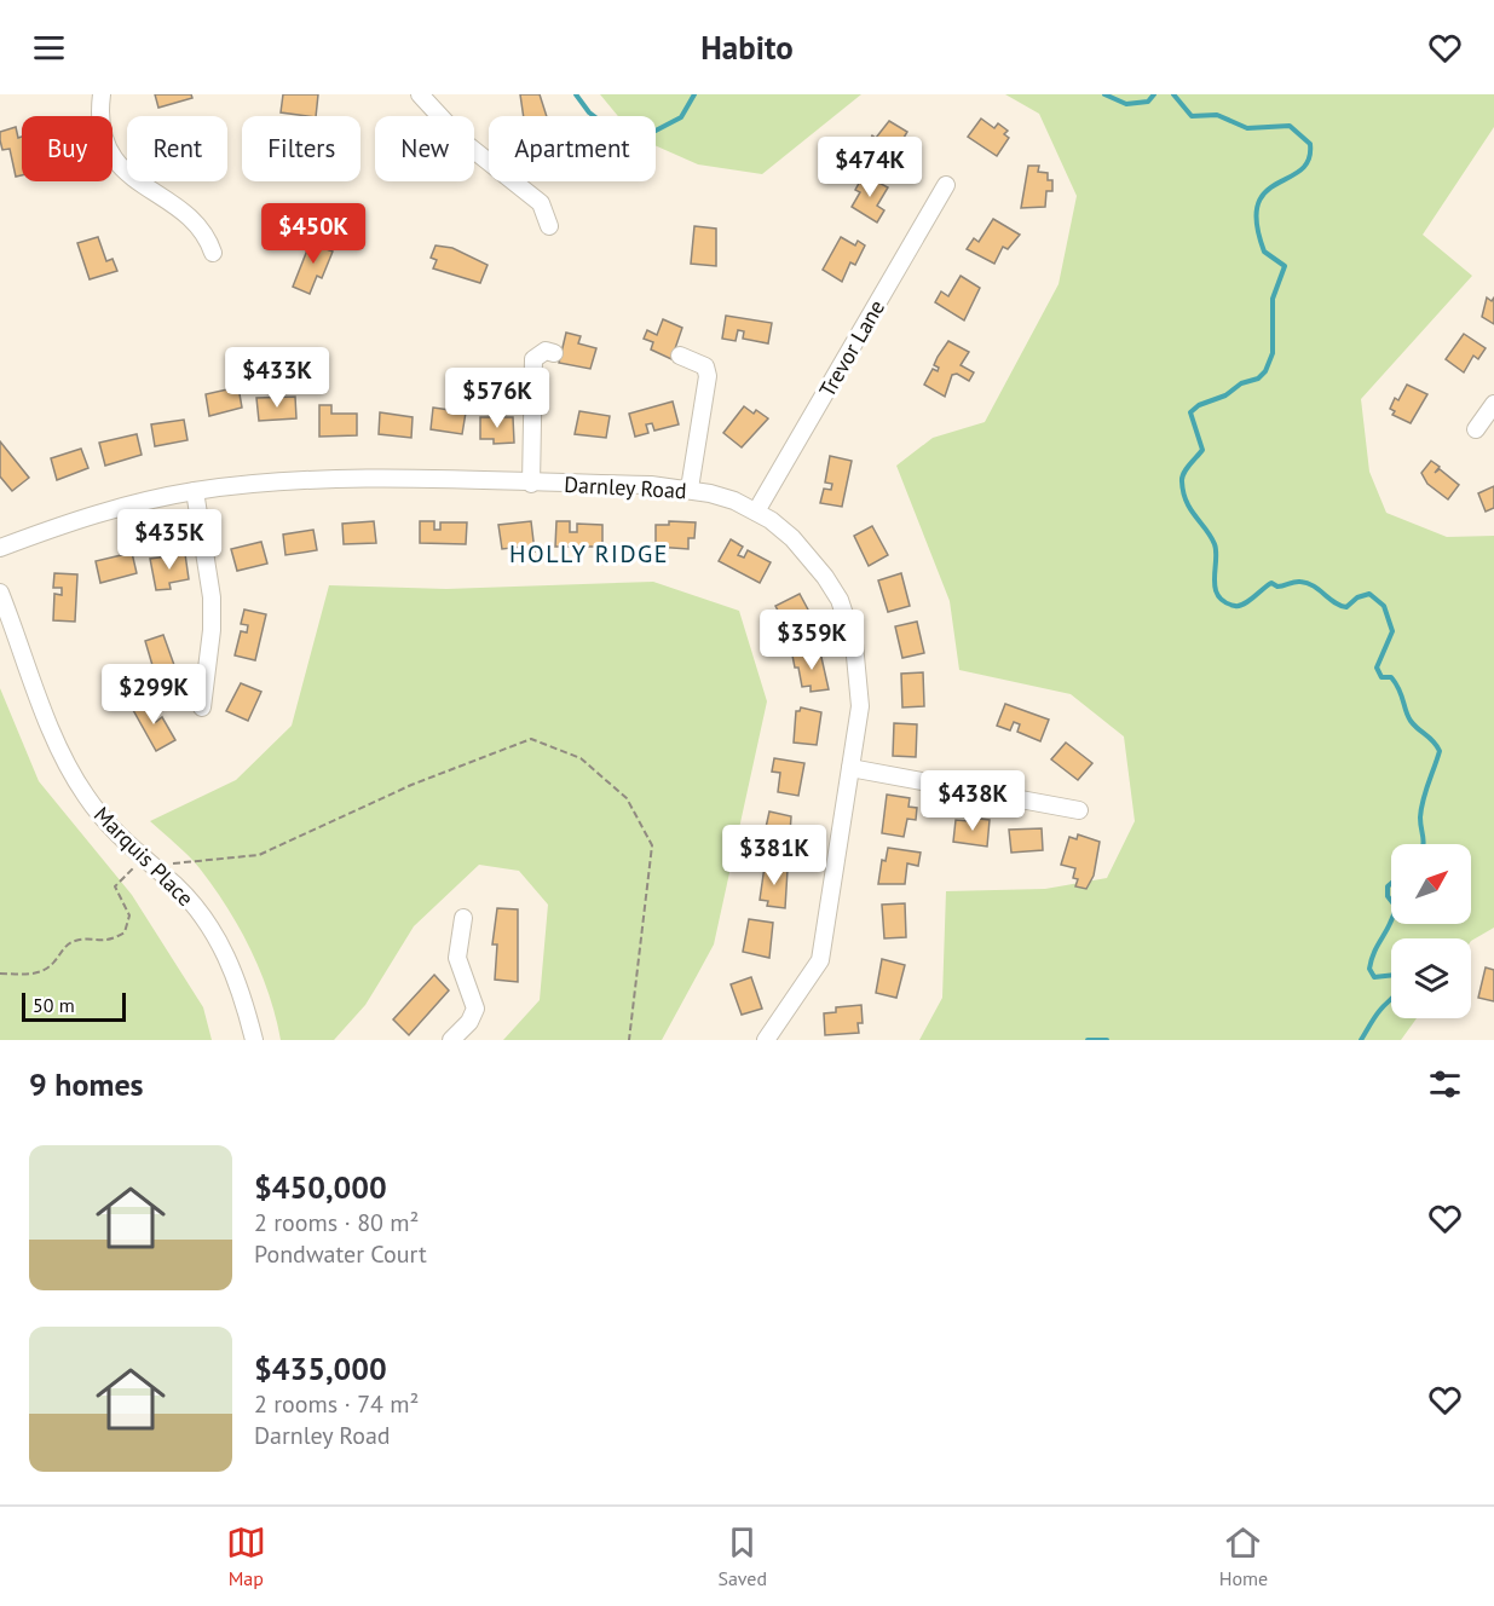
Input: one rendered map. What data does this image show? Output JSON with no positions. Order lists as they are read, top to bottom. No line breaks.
{"streets":{"street":["Trevor Lane","Darnley Road","Marquis Place"]},"crossings":[["Trevor Lane","Darnley Road"]],"districts":["HOLLY RIDGE"],"scale_bar":"50 m","north":"top right","page":{"header":"Habito","chip":["Buy","Rent","Filters","New","Apartment"],"price":["$474K","$450K","$433K","$576K","$435K","$359K","$299K","$438K","$381K"],"scale":"50 m","heading":"9 homes","list":[{"name":"$450,000","note":"2 rooms · 80 m² · Pondwater Court"},{"name":"$435,000","note":"2 rooms · 74 m² · Darnley Road"}],"tabs":["Map","Saved","Home"]}}
